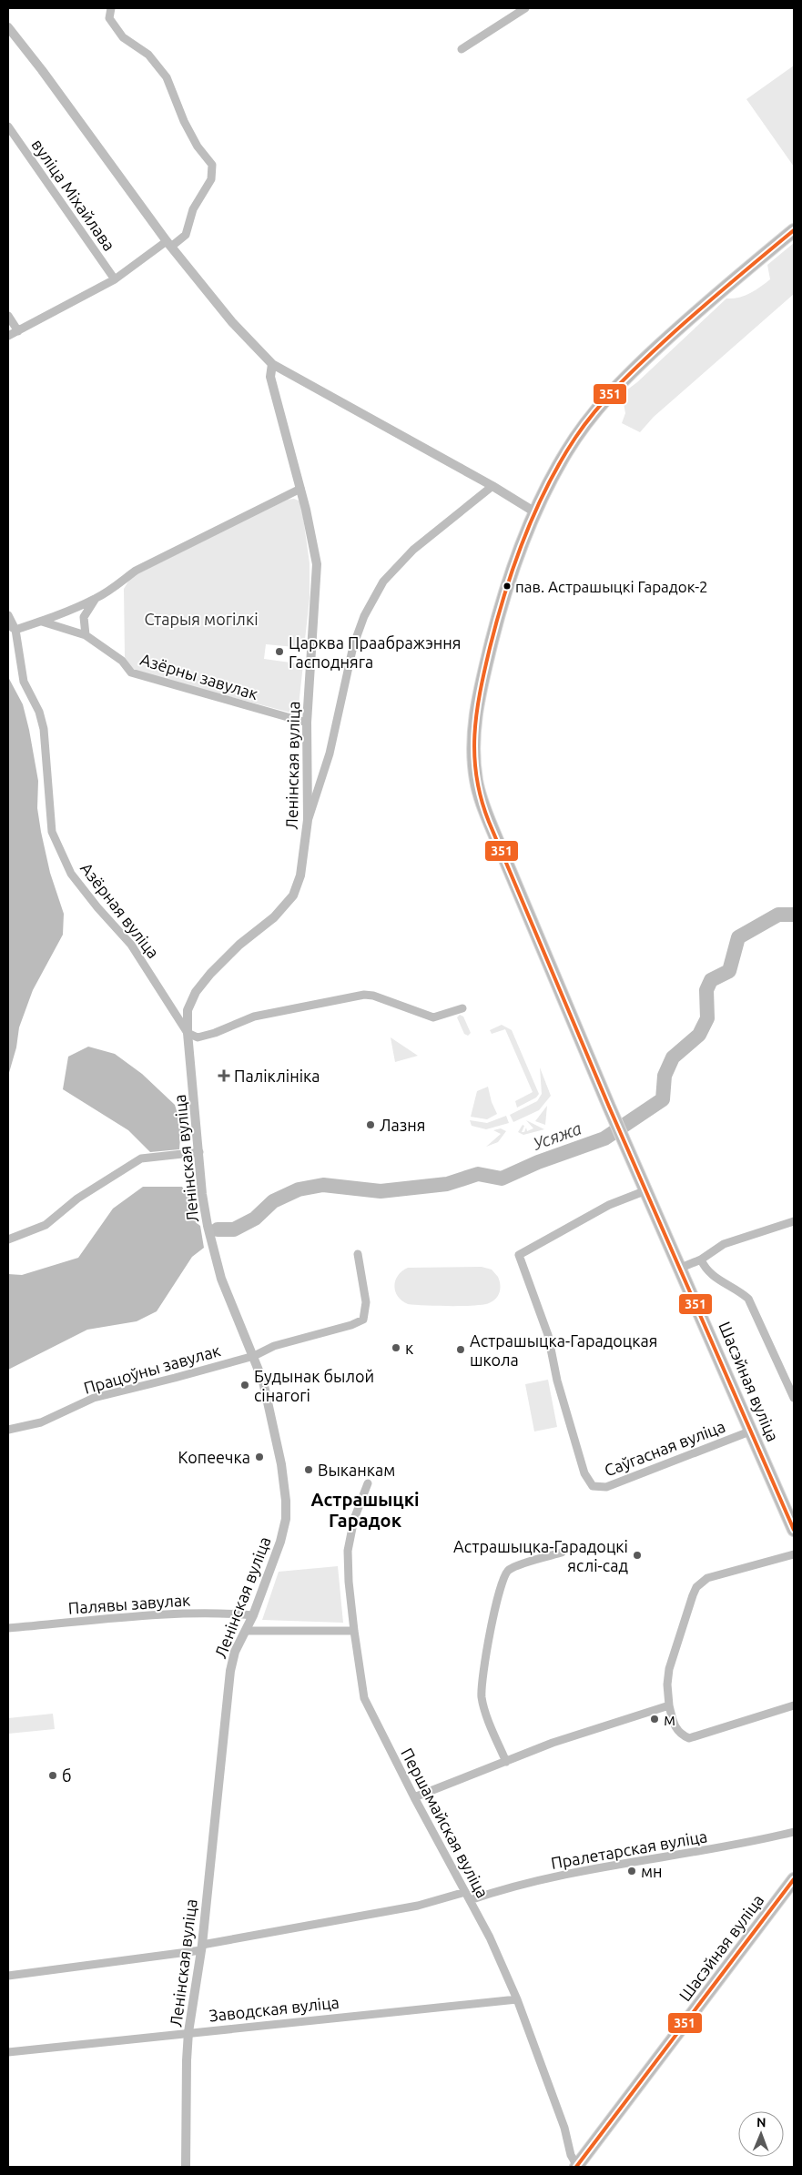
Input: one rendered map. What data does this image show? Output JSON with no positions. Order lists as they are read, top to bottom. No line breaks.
{"streets":{"main road":["Шасэйная вуліца"],"street":["вуліца Міхайлава","Азёрны завулак","Ленінская вуліца","Азёрная вуліца","Працоўны завулак","Саўгасная вуліца","Палявы завулак","Першамайская вуліца","Пралетарская вуліца","Заводская вуліца"]},"crossings":[["Азёрны завулак","Ленінская вуліца"],["Ленінская вуліца","Азёрная вуліца"],["Ленінская вуліца","Працоўны завулак"],["Ленінская вуліца","Палявы завулак"],["Ленінская вуліца","Пралетарская вуліца"],["Ленінская вуліца","Заводская вуліца"],["Шасэйная вуліца","Саўгасная вуліца"],["Шасэйная вуліца","Першамайская вуліца"],["Першамайская вуліца","Пралетарская вуліца"],["Першамайская вуліца","Заводская вуліца"]],"districts":["Астрашыцкі Гарадок"],"water":["Усяжа"],"parks":["Старыя могілкі"],"places":{"other":["пав. Астрашыцкі Гарадок-2","Царква Праабражэння Гасподняга","Лазня","к","Астрашыцка-Гарадоцкая школа","Будынак былой сінагогі","Копеечка","Выканкам","Астрашыцка-Гарадоцкі яслі-сад","м","б","мн"],"health":["Паліклініка"]},"lines":["transit line 351"],"north":"top"}
